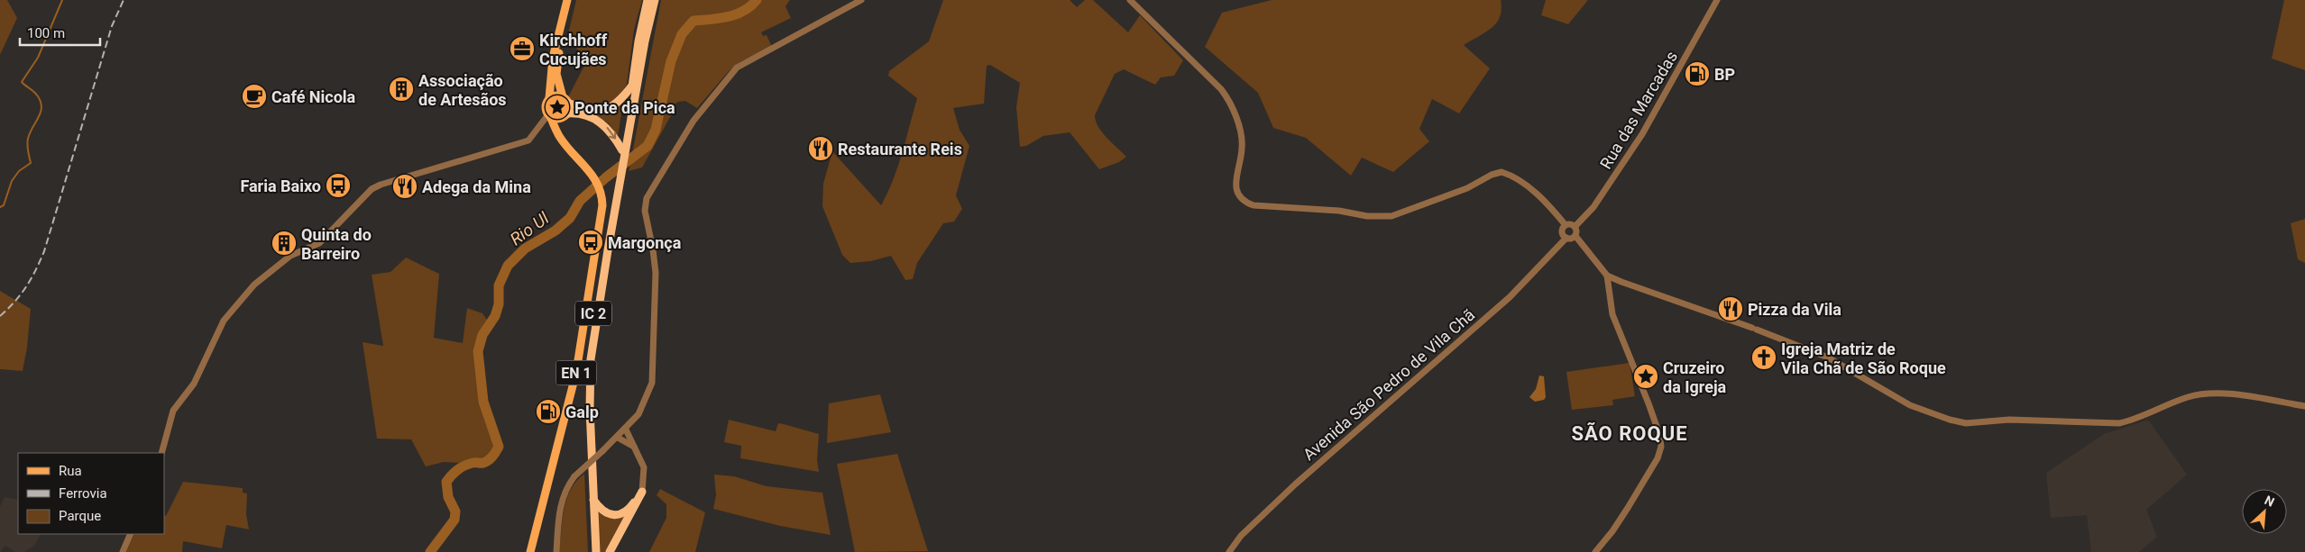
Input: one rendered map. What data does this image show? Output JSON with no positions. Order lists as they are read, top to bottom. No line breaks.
{"streets":{"highway":["IC 2"],"main road":["EN 1"],"street":["Rua das Marcadas","Avenida São Pedro de Vila Chã"]},"crossings":[["Rua das Marcadas","Avenida São Pedro de Vila Chã"]],"districts":["SÃO ROQUE"],"water":["Rio Ul"],"places":{"office":["Kirchhoff Cucujães"],"fuel station":["BP","Galp"],"building":["Associação de Artesãos","Quinta do Barreiro"],"cafe":["Café Nicola"],"place":["Ponte da Pica","Cruzeiro da Igreja"],"restaurant":["Restaurante Reis","Adega da Mina","Pizza da Vila"],"bus stop":["Faria Baixo","Margonça"],"church":["Igreja Matriz de Vila Chã de São Roque"]},"legend":["Rua","Ferrovia","Parque"],"scale_bar":"100 m","north":"top right"}
